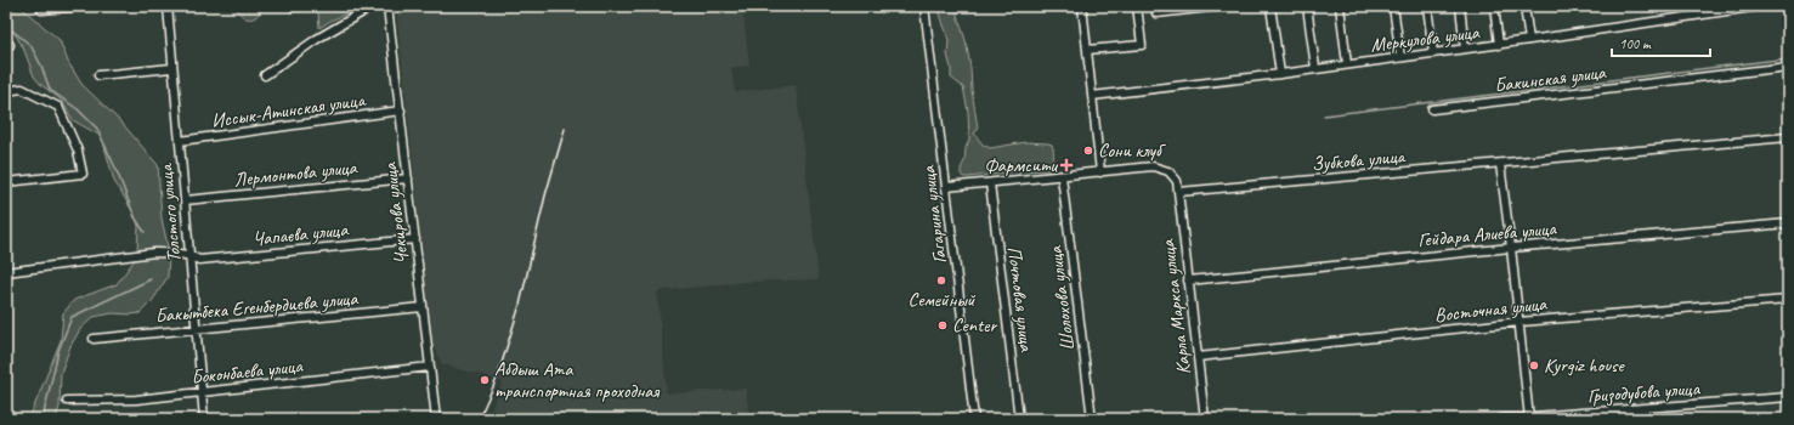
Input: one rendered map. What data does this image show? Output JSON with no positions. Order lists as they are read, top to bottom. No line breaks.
{"streets":{"street":["Меркулова улица","Бакинская улица","Иссык-Атинская улица","Зубкова улица","Лермонтова улица","Толстого улица","Чекирова улица","Гагарина улица","Чапаева улица","Гейдара Алиева улица","Почтовая улица","Шолохова улица","Бакытбека Егенбердиева улица","Карла Маркса улица","Восточная улица","Боконбаева улица","Гризодубова улица"]},"crossings":[["Иссык-Атинская улица","Толстого улица"],["Иссык-Атинская улица","Чекирова улица"],["Зубкова улица","Карла Маркса улица"],["Лермонтова улица","Толстого улица"],["Лермонтова улица","Чекирова улица"],["Толстого улица","Чапаева улица"],["Толстого улица","Бакытбека Егенбердиева улица"],["Толстого улица","Боконбаева улица"],["Чекирова улица","Чапаева улица"],["Чекирова улица","Бакытбека Егенбердиева улица"],["Чекирова улица","Боконбаева улица"],["Гейдара Алиева улица","Карла Маркса улица"],["Карла Маркса улица","Восточная улица"]],"places":{"other":["Сони клуб","Семейный","Center","Kyrgiz house","Абдыш Ата транспортная проходная"],"health":["Фармсити"]},"scale_bar":"100 m"}
